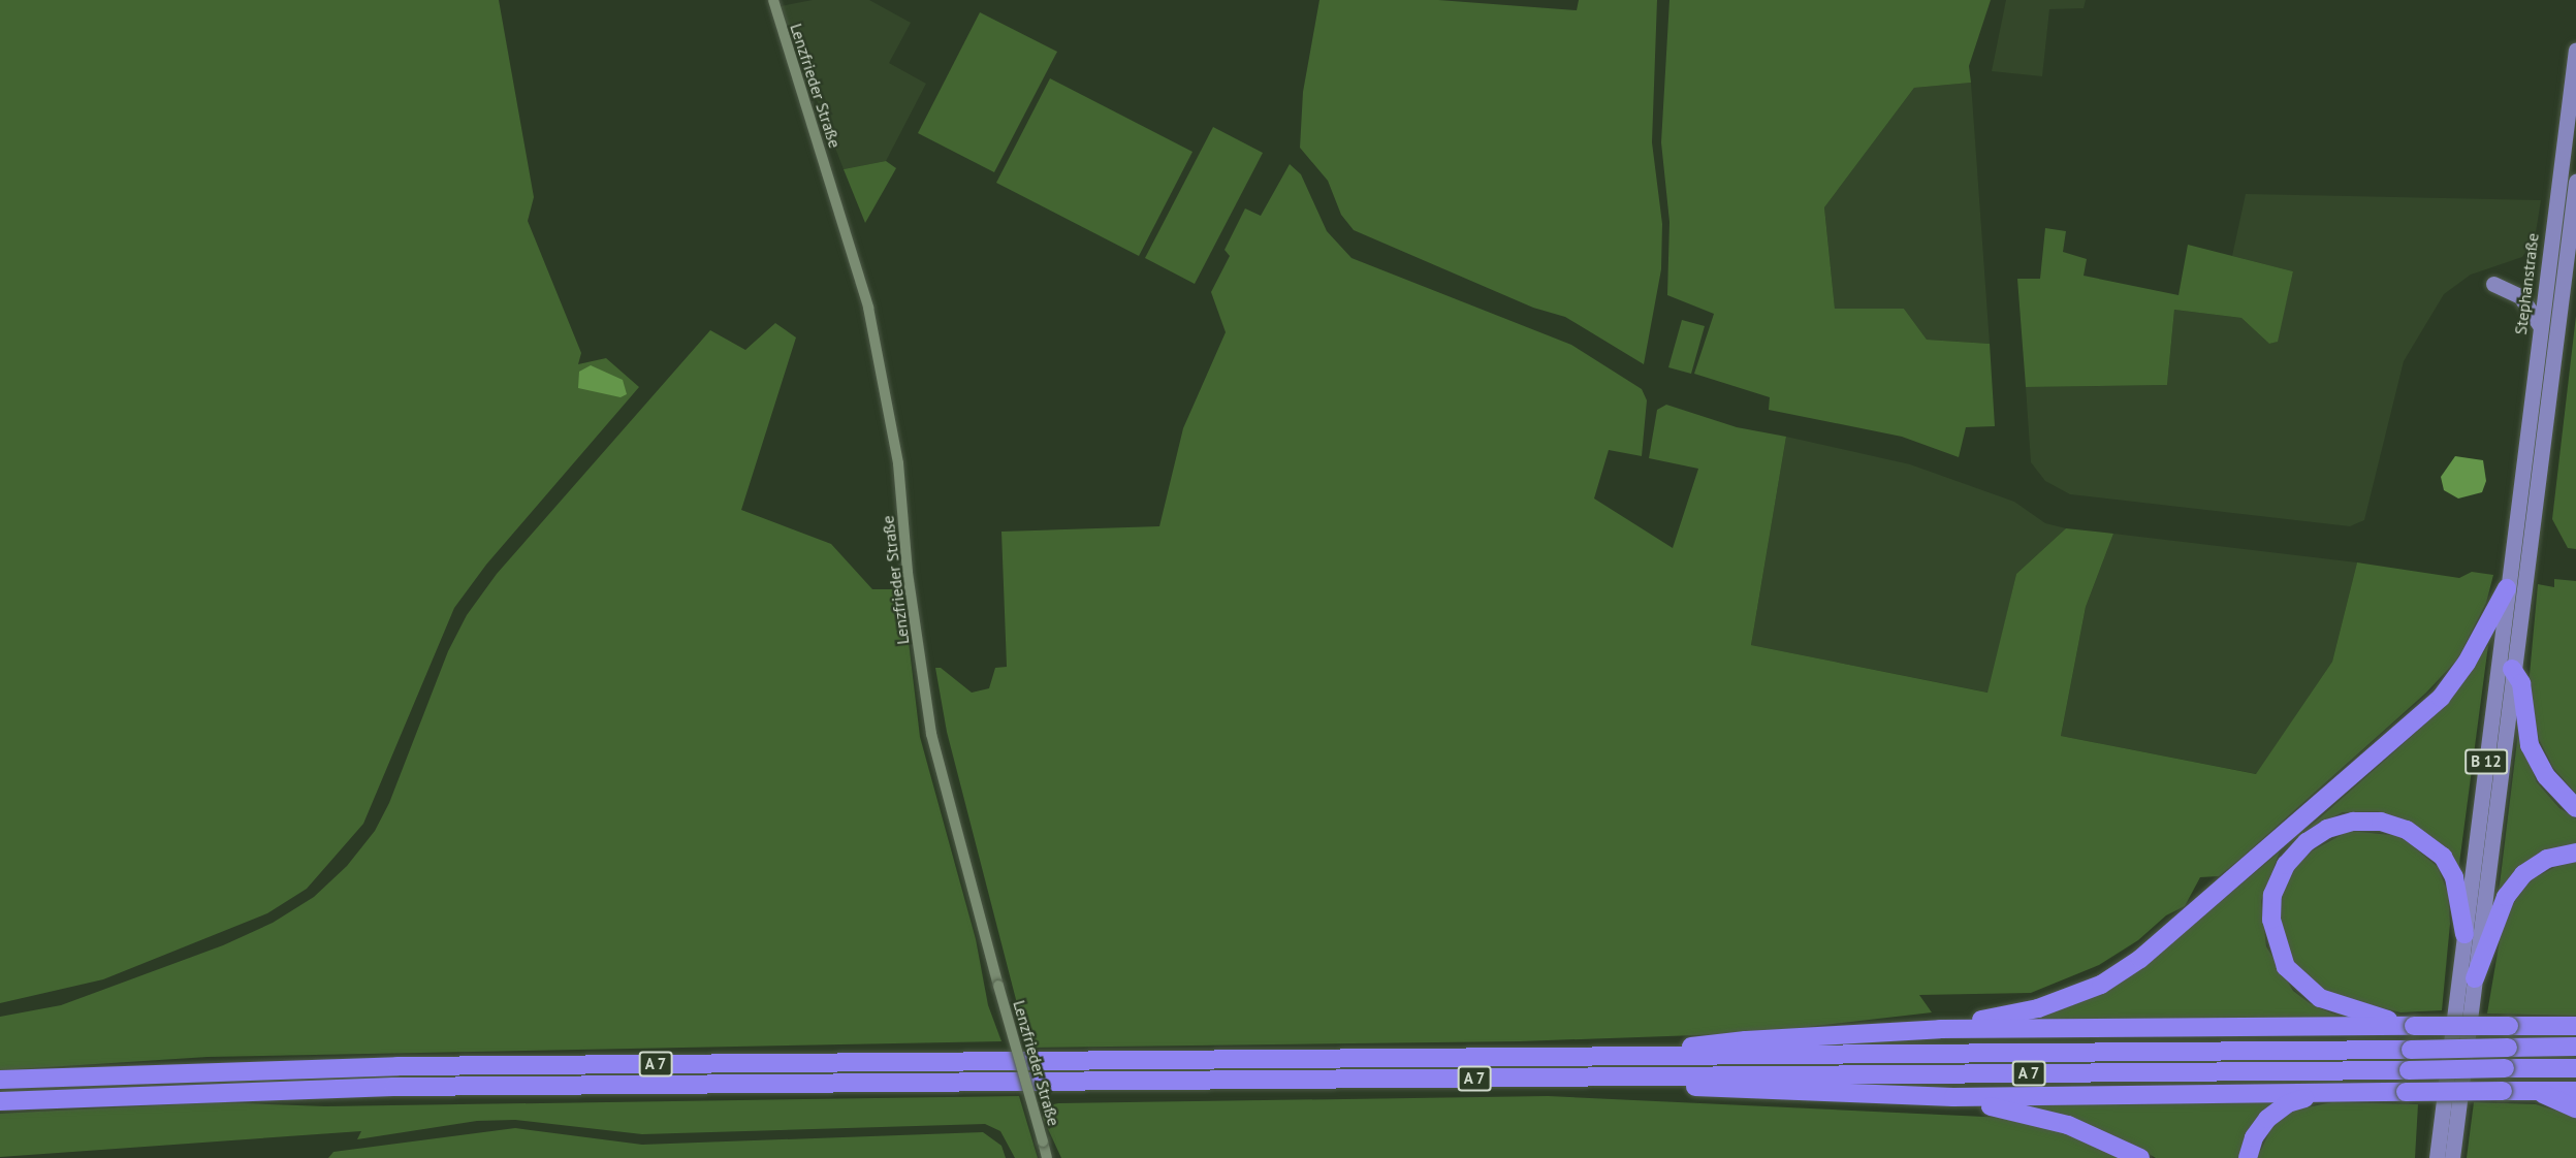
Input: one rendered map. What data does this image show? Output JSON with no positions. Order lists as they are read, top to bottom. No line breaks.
{"streets":{"highway":["A 7"],"main road":["Stephanstraße","B 12"],"street":["Lenzfrieder Straße"]},"crossings":[["Stephanstraße","B 12"]]}
